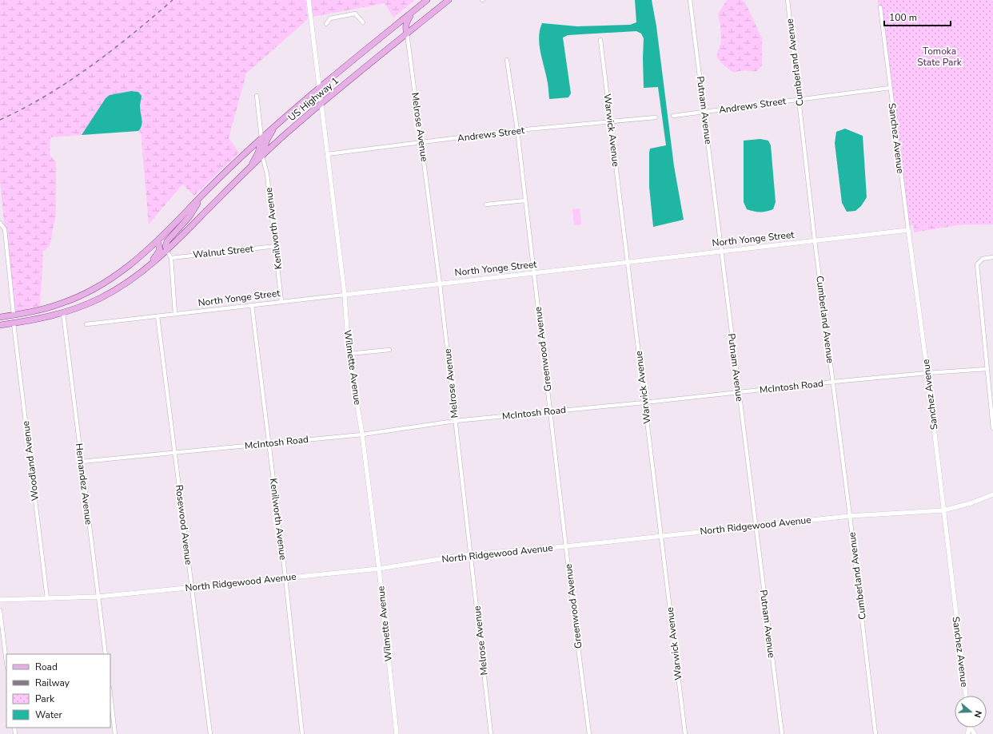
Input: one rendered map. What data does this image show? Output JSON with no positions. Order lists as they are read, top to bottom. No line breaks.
{"streets":{"main road":["US Highway 1"],"street":["Cumberland Avenue","Andrews Street","Putnam Avenue","Melrose Avenue","Warwick Avenue","Sanchez Avenue","Kenilworth Avenue","North Yonge Street","Walnut Street","Greenwood Avenue","Wilmette Avenue","McIntosh Road","Woodland Avenue","Hernandez Avenue","Rosewood Avenue","North Ridgewood Avenue"]},"crossings":[["Cumberland Avenue","Andrews Street"],["Cumberland Avenue","North Yonge Street"],["Cumberland Avenue","McIntosh Road"],["Cumberland Avenue","North Ridgewood Avenue"],["US Highway 1","Melrose Avenue"],["US Highway 1","Kenilworth Avenue"],["US Highway 1","Wilmette Avenue"],["Andrews Street","Putnam Avenue"],["Andrews Street","Melrose Avenue"],["Andrews Street","Warwick Avenue"],["Andrews Street","Sanchez Avenue"],["Andrews Street","Greenwood Avenue"],["Andrews Street","Wilmette Avenue"],["Putnam Avenue","North Yonge Street"],["Putnam Avenue","McIntosh Road"],["Putnam Avenue","North Ridgewood Avenue"],["Melrose Avenue","North Yonge Street"],["Melrose Avenue","McIntosh Road"],["Melrose Avenue","North Ridgewood Avenue"],["Warwick Avenue","North Yonge Street"],["Warwick Avenue","McIntosh Road"],["Warwick Avenue","North Ridgewood Avenue"],["Sanchez Avenue","North Yonge Street"],["Sanchez Avenue","McIntosh Road"],["Sanchez Avenue","North Ridgewood Avenue"],["Kenilworth Avenue","North Yonge Street"],["Kenilworth Avenue","Walnut Street"],["Kenilworth Avenue","McIntosh Road"],["Kenilworth Avenue","North Ridgewood Avenue"],["North Yonge Street","Greenwood Avenue"],["North Yonge Street","Wilmette Avenue"],["North Yonge Street","Rosewood Avenue"],["Greenwood Avenue","McIntosh Road"],["Greenwood Avenue","North Ridgewood Avenue"],["Wilmette Avenue","McIntosh Road"],["Wilmette Avenue","North Ridgewood Avenue"],["McIntosh Road","Hernandez Avenue"],["McIntosh Road","Rosewood Avenue"],["Woodland Avenue","North Ridgewood Avenue"],["Hernandez Avenue","North Ridgewood Avenue"],["Rosewood Avenue","North Ridgewood Avenue"]],"parks":["Tomoka State Park"],"legend":["Road","Railway","Park","Water"],"scale_bar":"100 m","north":"right"}
